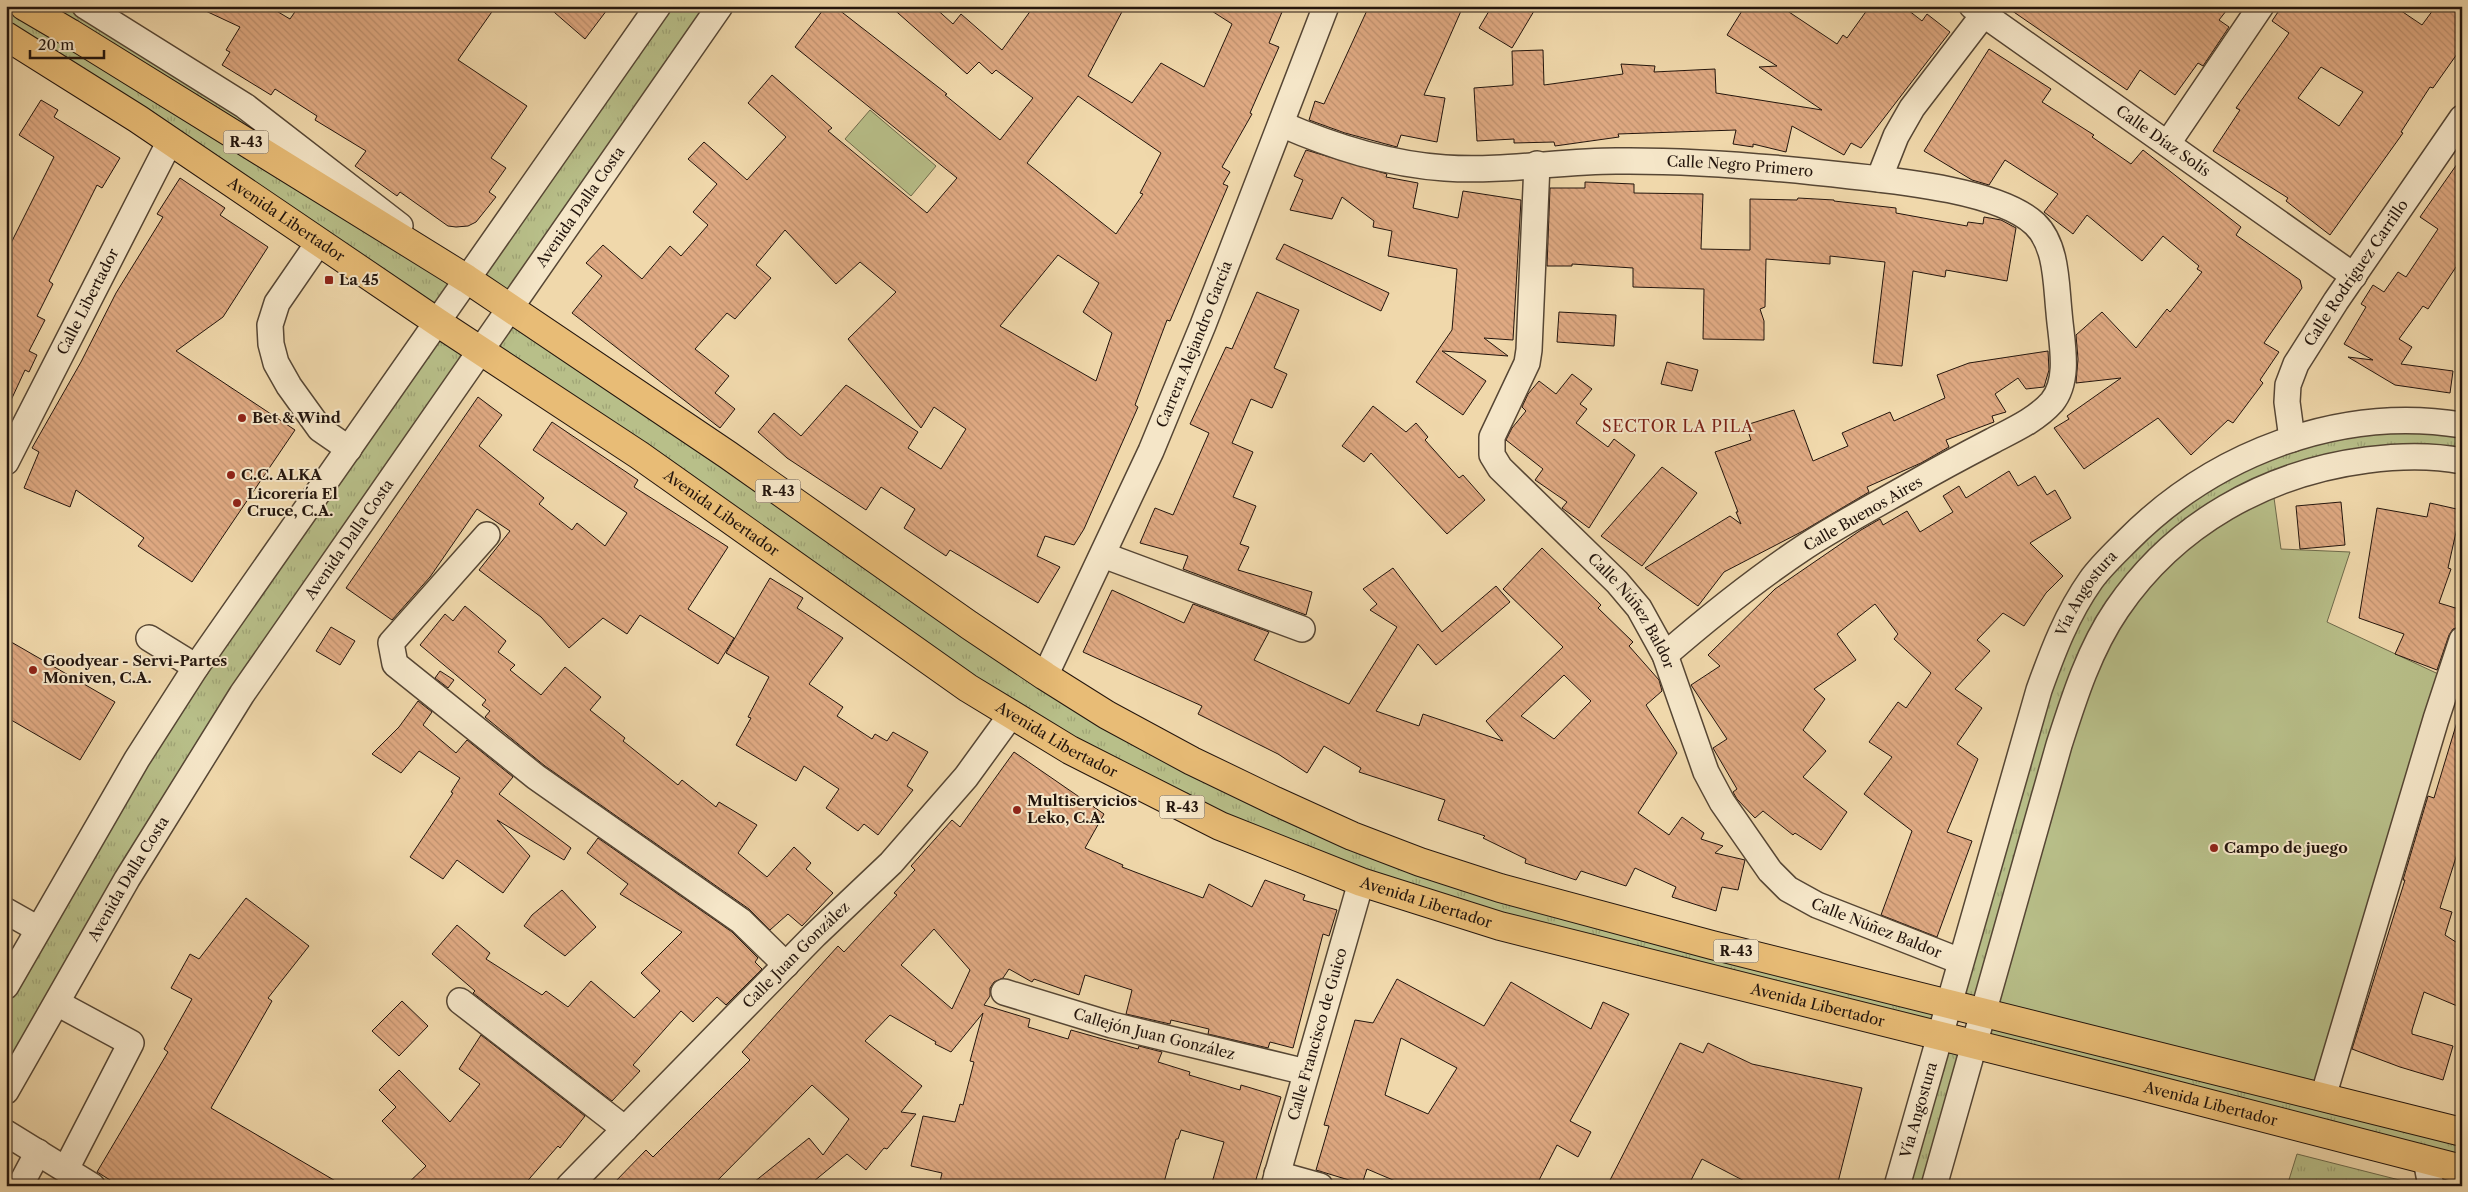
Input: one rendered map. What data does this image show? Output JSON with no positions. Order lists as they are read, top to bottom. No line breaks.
{"streets":{"main road":["R-43","Avenida Libertador"],"street":["Calle Díaz Solís","Calle Negro Primero","Avenida Dalla Costa","Calle Rodríguez Carrillo","Calle Libertador","Carrera Alejandro García","Calle Buenos Aires","Vía Angostura","Calle Núñez Baldor","Calle Juan González","Callejón Juan González","Calle Francisco de Guico"]},"crossings":[["Calle Díaz Solís","Calle Rodríguez Carrillo"],["R-43","Avenida Dalla Costa"],["R-43","Carrera Alejandro García"],["R-43","Vía Angostura"],["Calle Negro Primero","Carrera Alejandro García"],["Calle Negro Primero","Calle Buenos Aires"],["Calle Negro Primero","Calle Núñez Baldor"],["Avenida Dalla Costa","Avenida Libertador"],["Avenida Libertador","Calle Libertador"],["Avenida Libertador","Vía Angostura"],["Avenida Libertador","Calle Juan González"],["Avenida Libertador","Calle Francisco de Guico"],["Calle Rodríguez Carrillo","Vía Angostura"],["Calle Buenos Aires","Calle Núñez Baldor"],["Vía Angostura","Calle Núñez Baldor"],["Callejón Juan González","Calle Francisco de Guico"]],"districts":["SECTOR LA PILA"],"places":{"transit":["La 45"],"other":["Bet & Wind","C.C. ALKA","Licorería El Cruce, C.A.","Goodyear - Servi-Partes Moniven, C.A.","Multiservicios Leko, C.A.","Campo de juego"]},"scale_bar":"20 m"}
